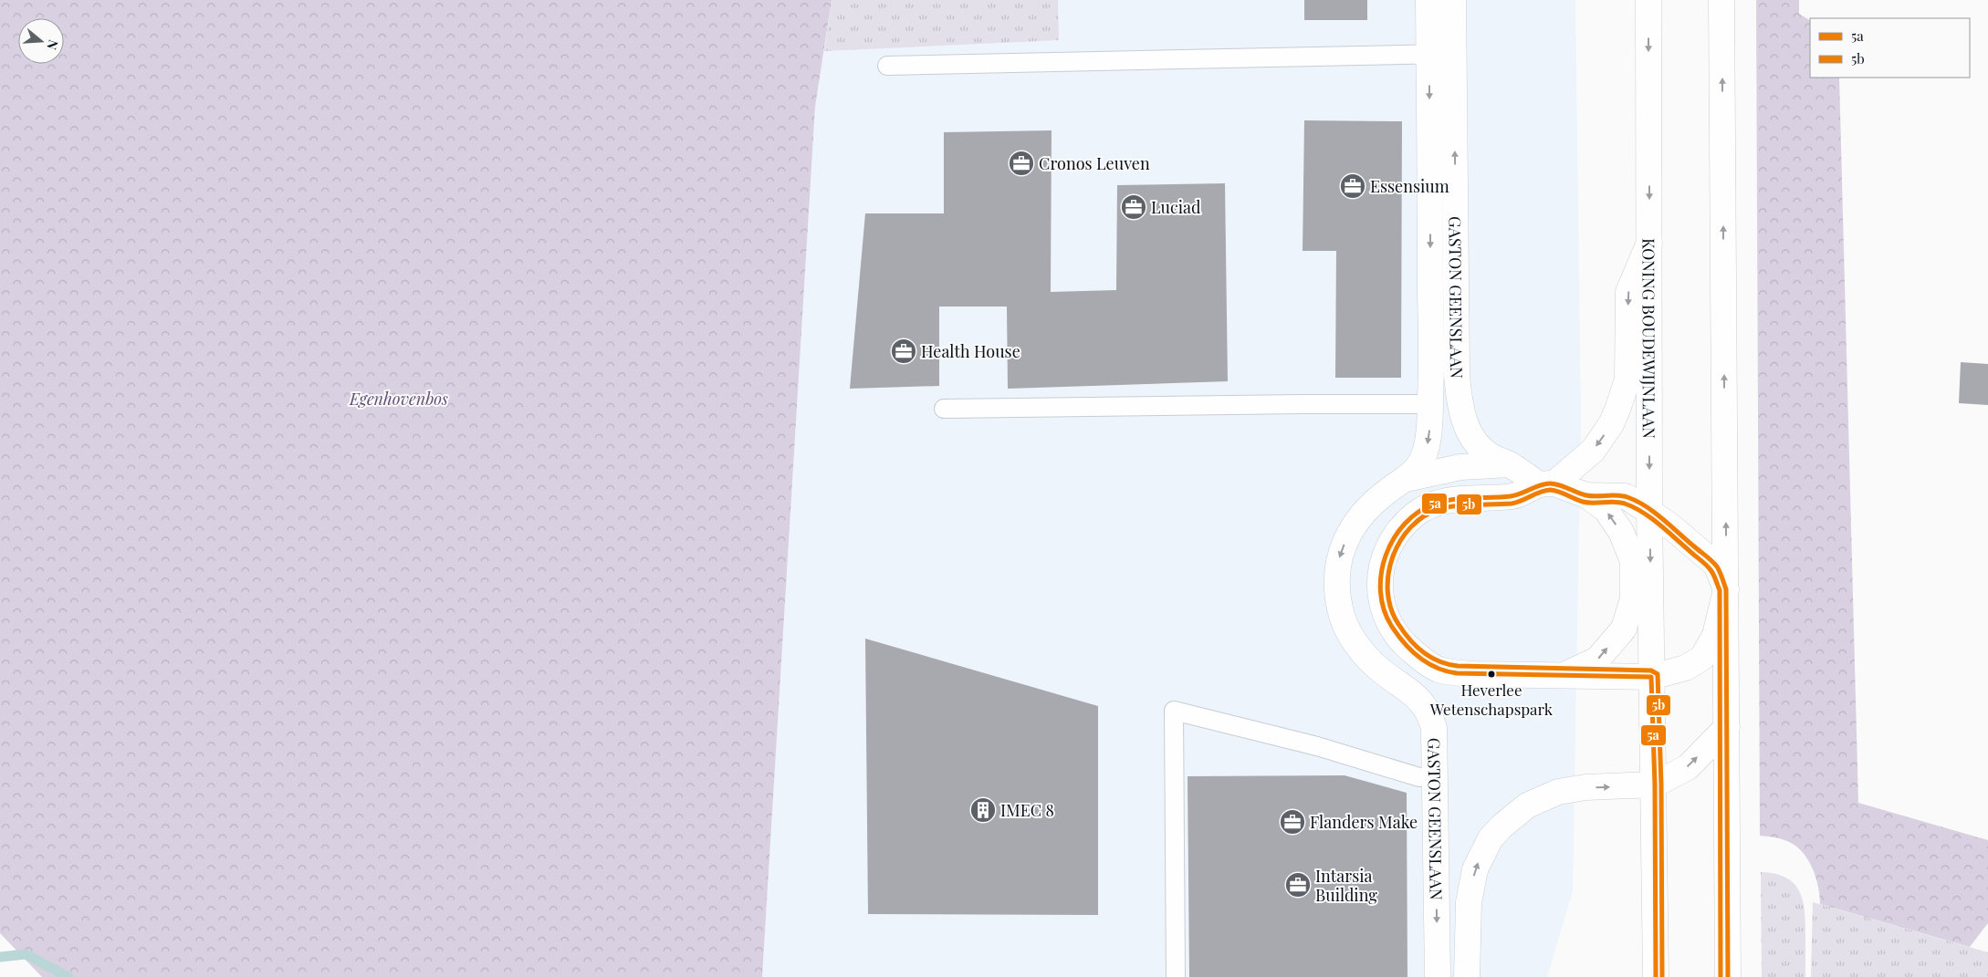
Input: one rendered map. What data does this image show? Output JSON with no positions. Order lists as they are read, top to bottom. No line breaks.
{"streets":{"main road":["GASTON GEENSLAAN","KONING BOUDEWIJNLAAN"]},"crossings":[["GASTON GEENSLAAN","KONING BOUDEWIJNLAAN"]],"parks":["Egenhovenbos"],"places":{"office":["Cronos Leuven","Essensium","Luciad","Health House","Flanders Make","Intarsia Building"],"other":["Heverlee Wetenschapspark"],"building":["IMEC 8"]},"lines":["transit line 5a","transit line 5b"],"legend":["5a","5b"],"north":"right"}
